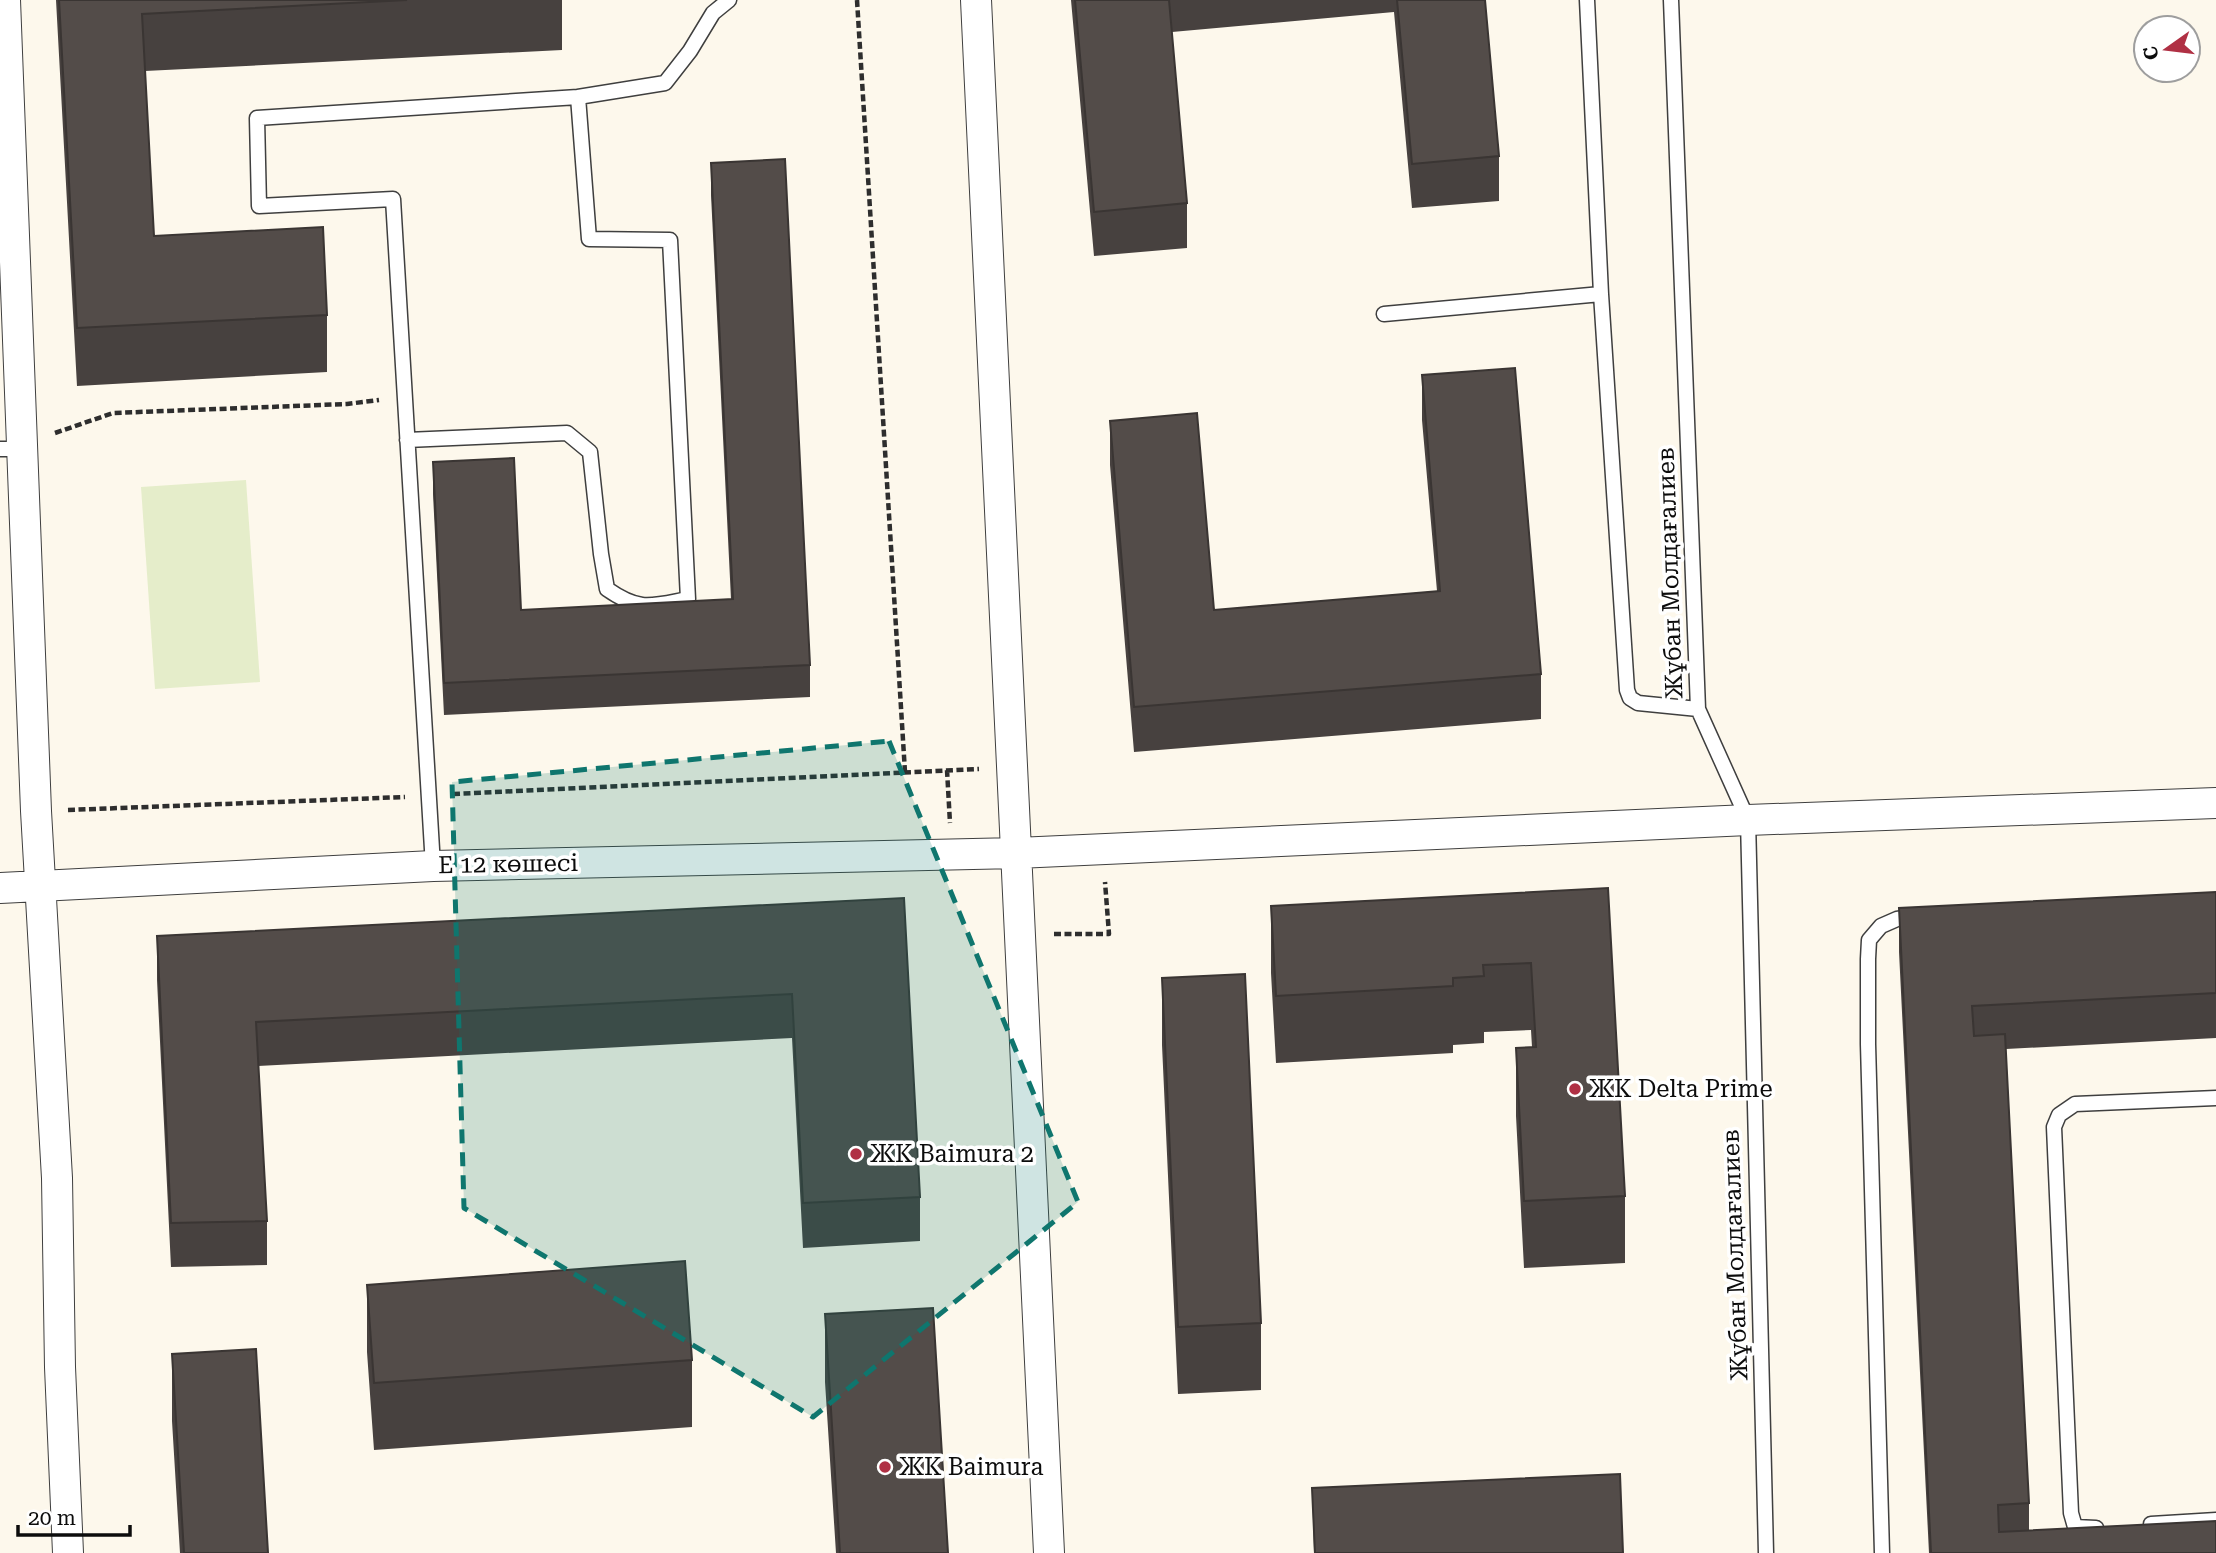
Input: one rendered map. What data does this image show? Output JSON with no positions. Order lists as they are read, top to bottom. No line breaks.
{"streets":{"street":["Е 12 көшесі"],"lane":["Жұбан Молдағалиев"]},"crossings":[["Жұбан Молдағалиев","Е 12 көшесі"]],"places":["ЖК Delta Prime","ЖК Baimura 2","ЖК Baimura"],"scale_bar":"20 m","north":"left"}
